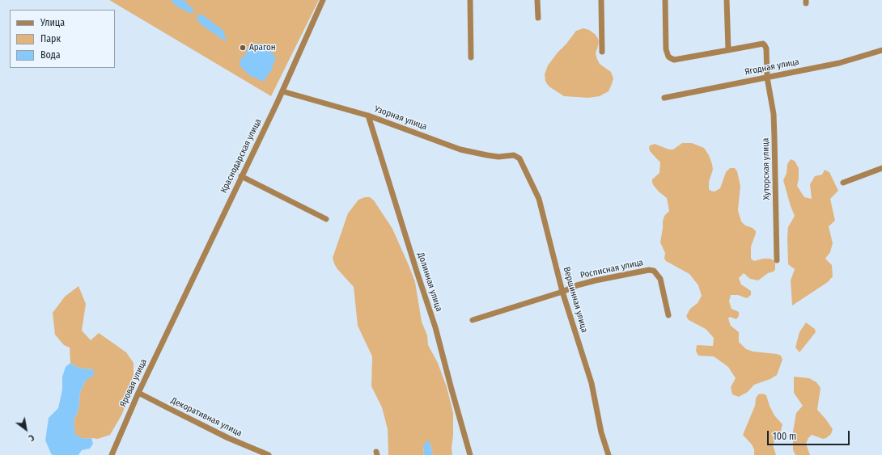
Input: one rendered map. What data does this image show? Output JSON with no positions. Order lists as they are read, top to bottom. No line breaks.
{"streets":{"street":["Ягодная улица","Узорная улица","Краснодарская улица","Хуторская улица","Росписная улица","Долинная улица","Вершинная улица","Яровая улица","Декоративная улица"]},"crossings":[["Ягодная улица","Хуторская улица"],["Узорная улица","Краснодарская улица"],["Узорная улица","Долинная улица"],["Узорная улица","Вершинная улица"],["Краснодарская улица","Яровая улица"],["Росписная улица","Вершинная улица"],["Яровая улица","Декоративная улица"]],"places":["Арагон"],"legend":["Улица","Парк","Вода"],"scale_bar":"100 m","north":"bottom right"}
